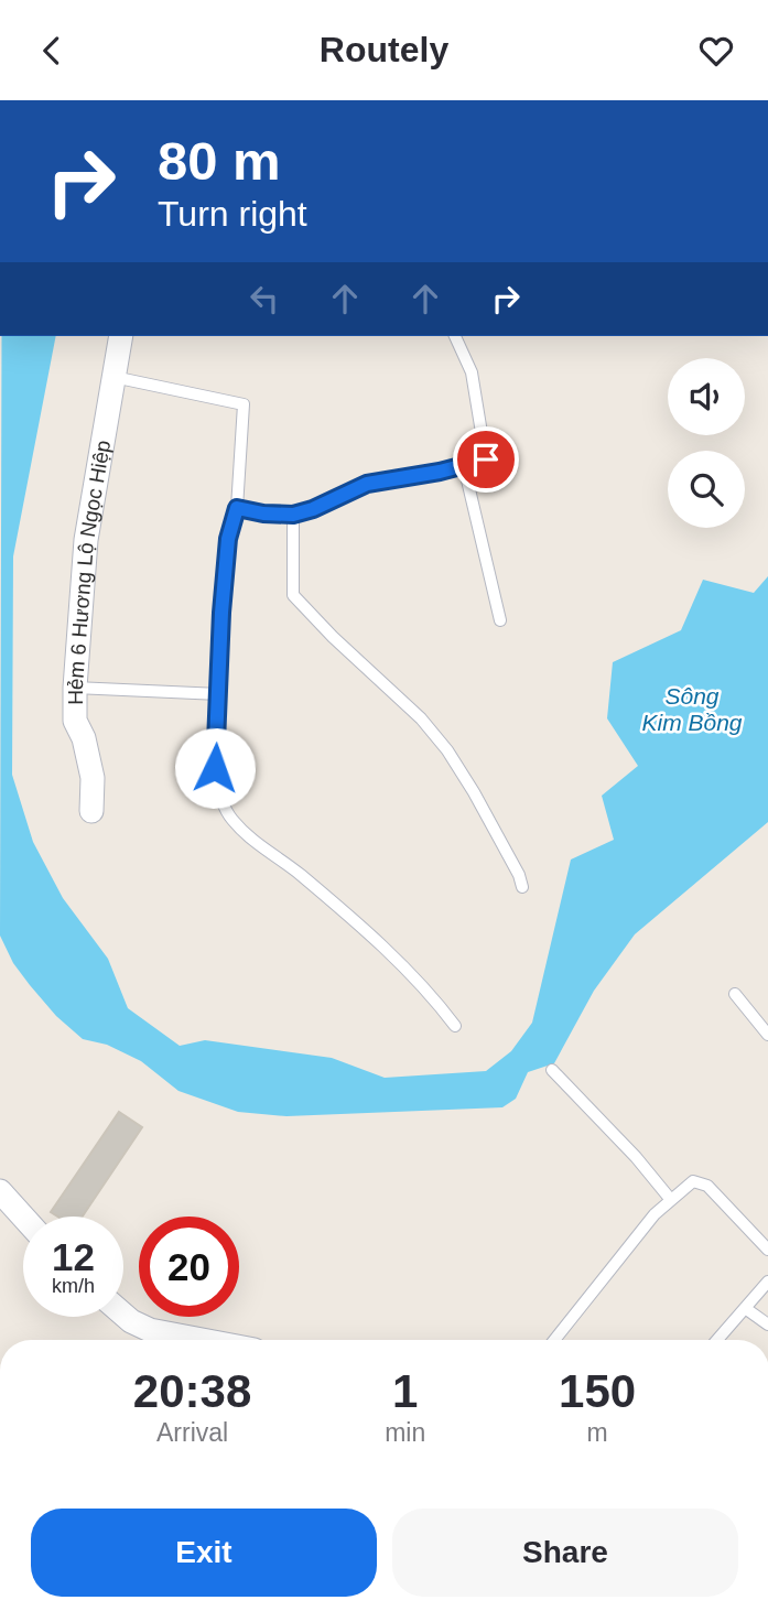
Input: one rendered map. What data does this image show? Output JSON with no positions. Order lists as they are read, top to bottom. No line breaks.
{"streets":{"street":["Hẻm 6 Hương Lộ Ngọc Hiệp"]},"water":["Sông Kim Bồng"],"page":{"header":"Routely","turn":["80 m","Turn right"],"speed":"12 km/h","limit":"20","eta":["20:38","Arrival","1","min","150","m"],"buttons":["Exit","Share"]}}
